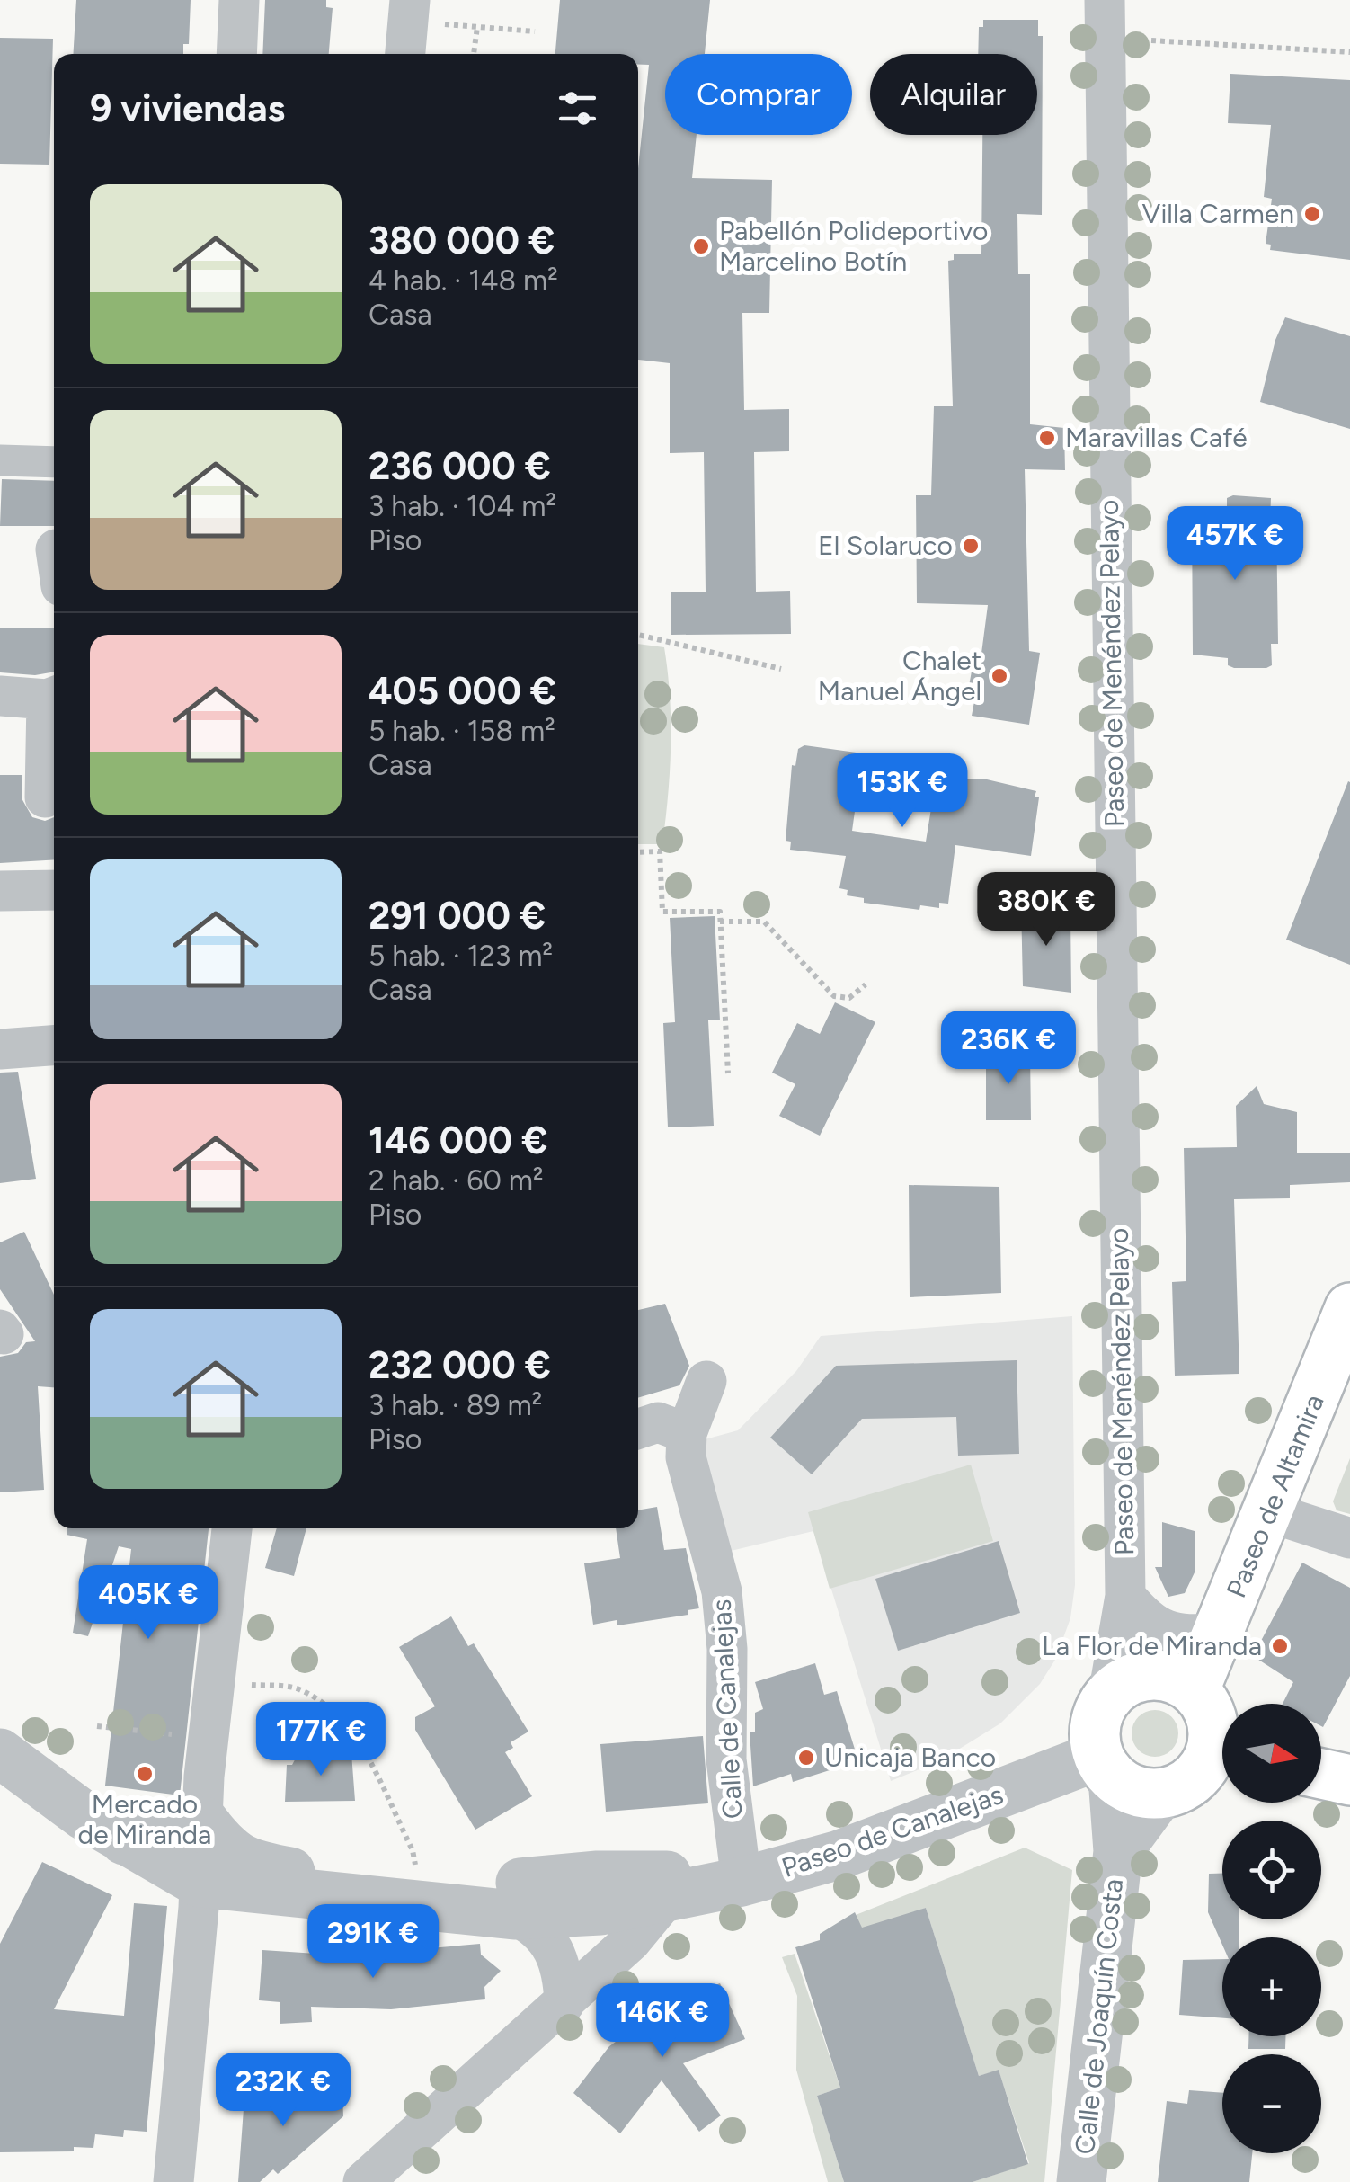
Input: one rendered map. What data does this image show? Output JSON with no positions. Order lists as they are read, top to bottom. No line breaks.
{"streets":{"main road":["Paseo de Altamira"],"street":["Paseo de Menéndez Pelayo","Calle de Canalejas","Paseo de Canalejas","Calle de Joaquín Costa"]},"crossings":[["Paseo de Menéndez Pelayo","Paseo de Altamira"],["Paseo de Menéndez Pelayo","Paseo de Canalejas"],["Paseo de Menéndez Pelayo","Calle de Joaquín Costa"],["Paseo de Altamira","Paseo de Canalejas"],["Paseo de Altamira","Calle de Joaquín Costa"],["Calle de Canalejas","Paseo de Canalejas"],["Paseo de Canalejas","Calle de Joaquín Costa"]],"places":["Villa Carmen","Pabellón Polideportivo Marcelino Botín","Maravillas Café","El Solaruco","Chalet Manuel Ángel","La Flor de Miranda","Unicaja Banco","Mercado de Miranda"],"north":"right","page":{"chip":["Comprar","Alquilar"],"heading":"9 viviendas","list":[{"name":"380 000 €","note":"4 hab. · 148 m² · Casa"},{"name":"236 000 €","note":"3 hab. · 104 m² · Piso"},{"name":"405 000 €","note":"5 hab. · 158 m² · Casa"},{"name":"291 000 €","note":"5 hab. · 123 m² · Casa"},{"name":"146 000 €","note":"2 hab. · 60 m² · Piso"},{"name":"232 000 €","note":"3 hab. · 89 m² · Piso"}],"price":["457K €","153K €","380K €","236K €","405K €","177K €","291K €","146K €","232K €"],"map_buttons":["+","−"]}}
